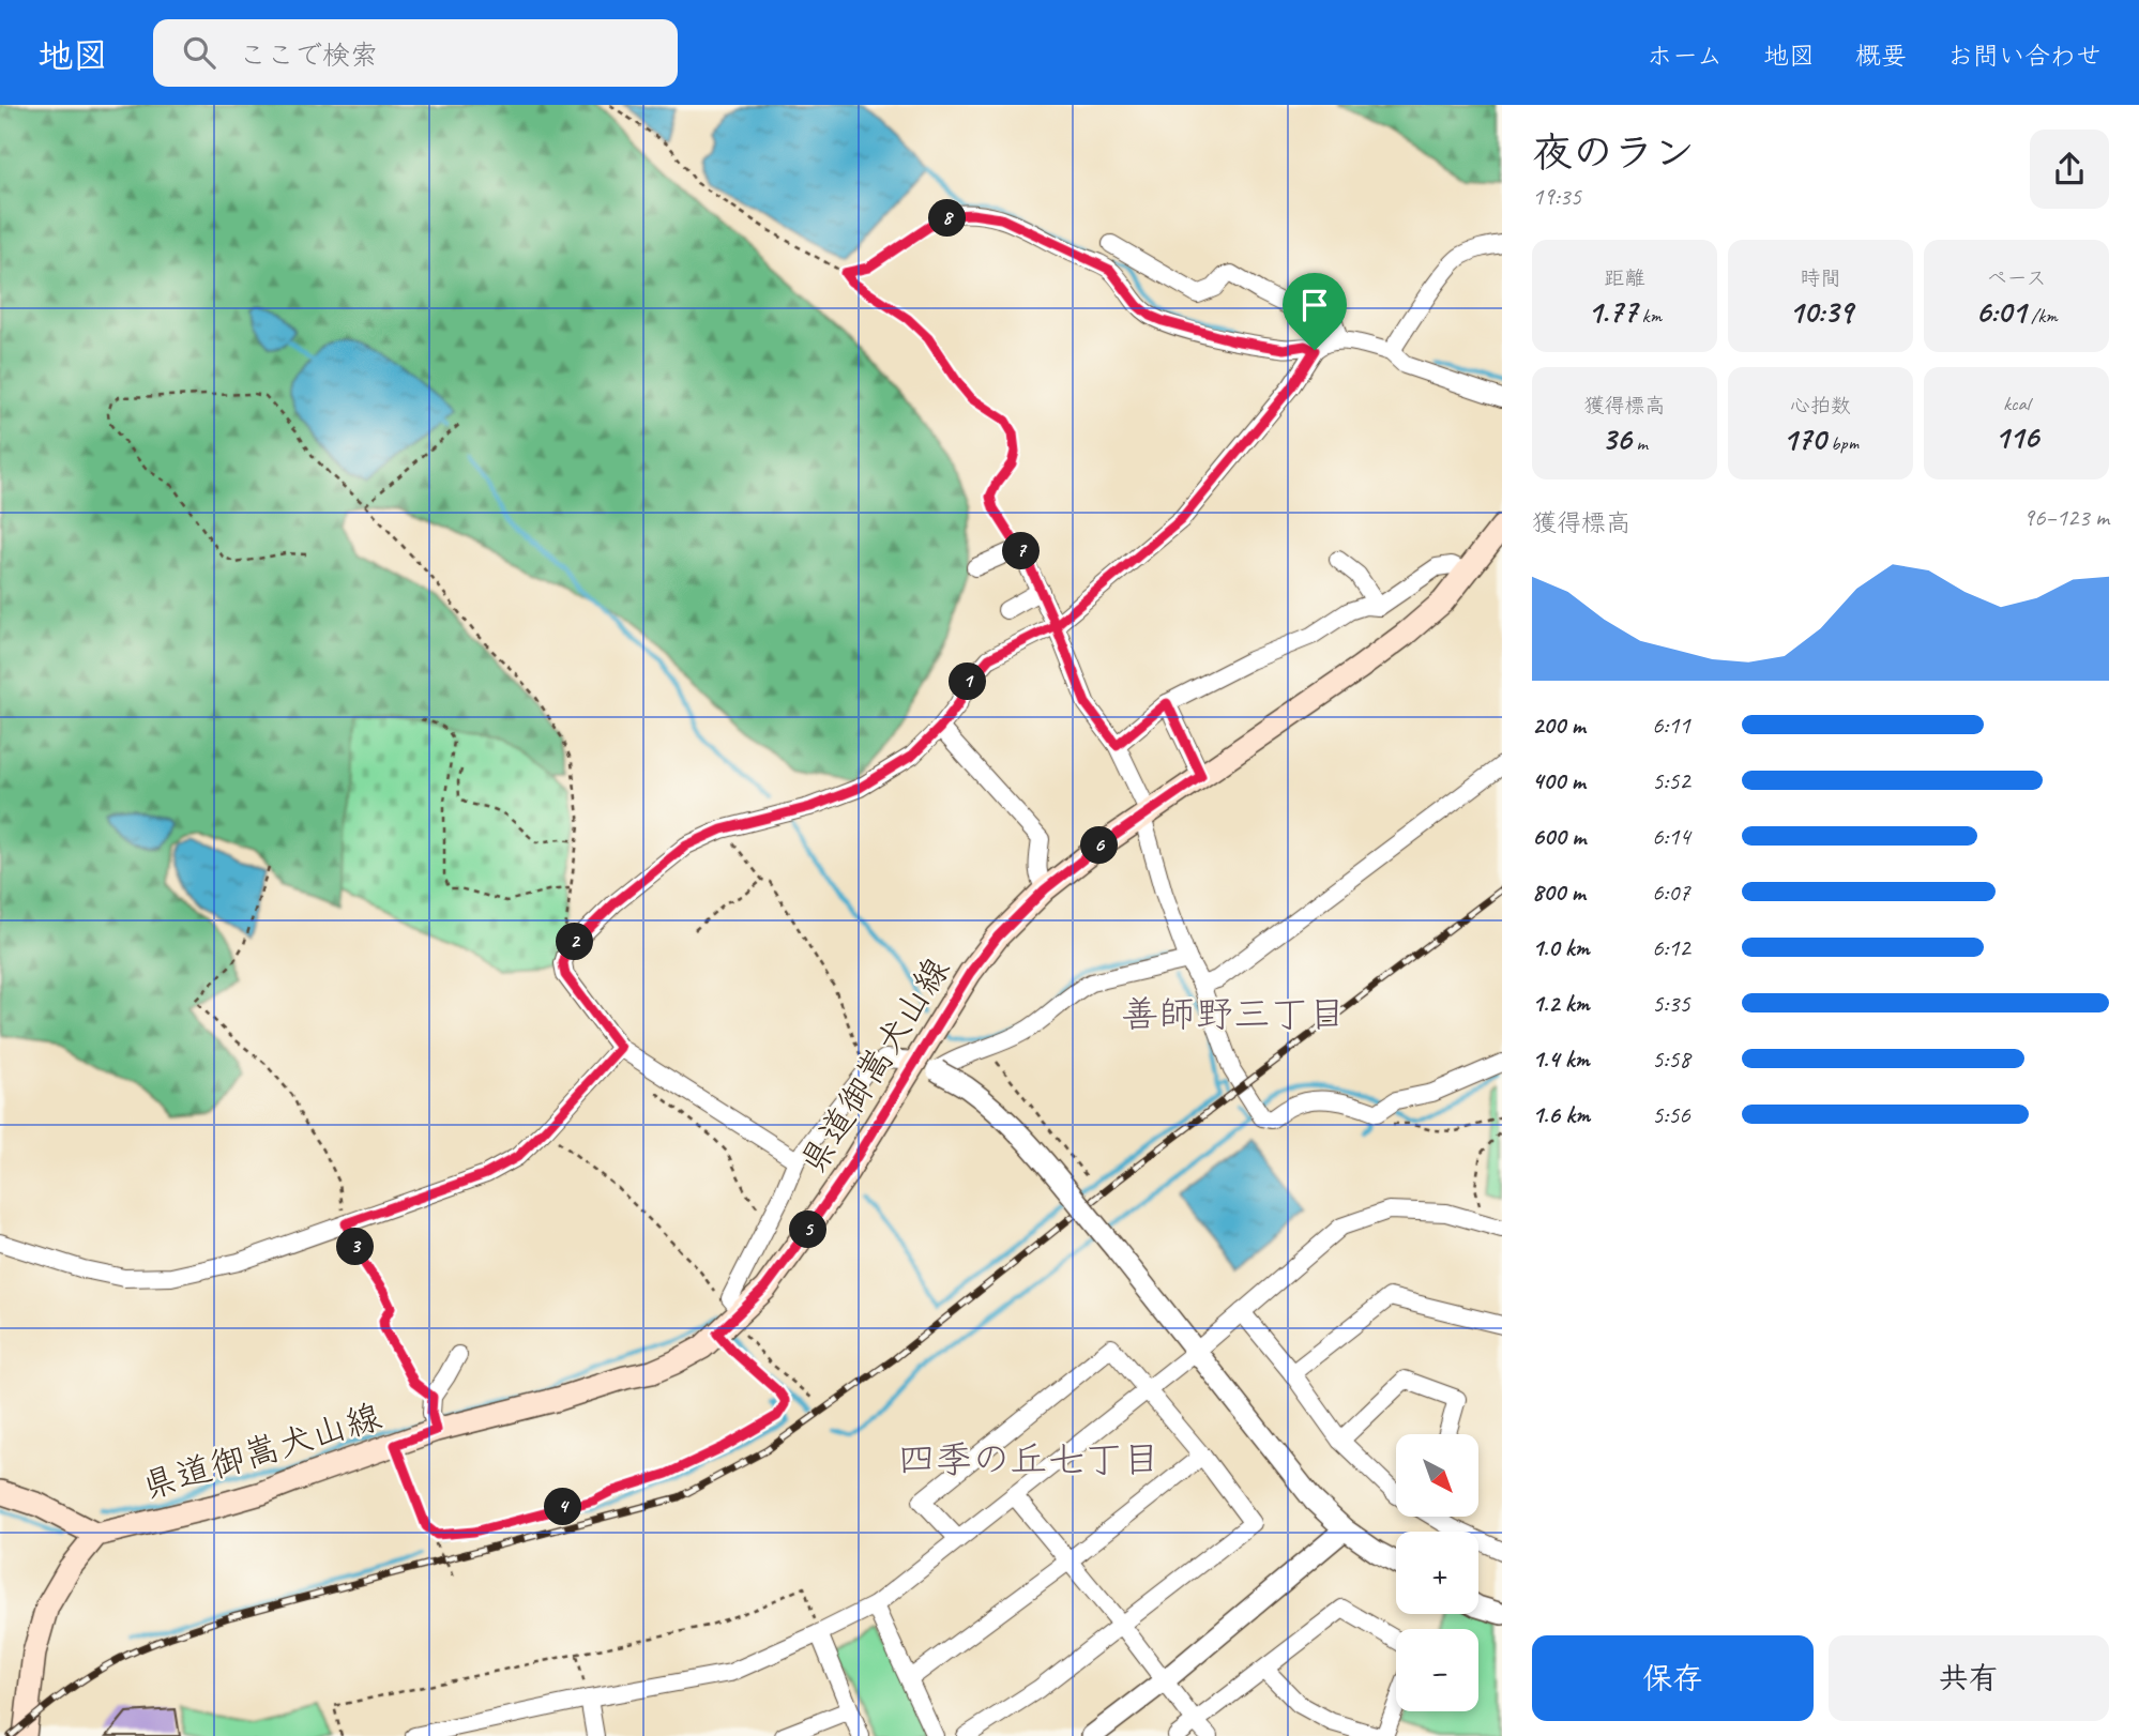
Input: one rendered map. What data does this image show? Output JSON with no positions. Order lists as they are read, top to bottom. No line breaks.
{"streets":{"main road":["県道御嵩犬山線"]},"districts":["善師野三丁目","四季の丘七丁目"],"north":"bottom right","page":{"header":"地図","search":"ここで検索","nav":["ホーム","地図","概要","お問い合わせ"],"heading":["夜のラン","19:35"],"pins":["8","7","1","6","2","5","3","4"],"stats":[["距離","1.77 km"],["時間","10:39"],["ペース","6:01 /km"],["獲得標高","36 m"],["心拍数","170 bpm"],["kcal","116"]],"chart":["獲得標高","96–123 m"],"list":[{"name":"200 m","note":"6:11"},{"name":"400 m","note":"5:52"},{"name":"600 m","note":"6:14"},{"name":"800 m","note":"6:07"},{"name":"1.0 km","note":"6:12"},{"name":"1.2 km","note":"5:35"},{"name":"1.4 km","note":"5:58"},{"name":"1.6 km","note":"5:56"}],"map_buttons":["+","−"],"buttons":["保存","共有"]}}
